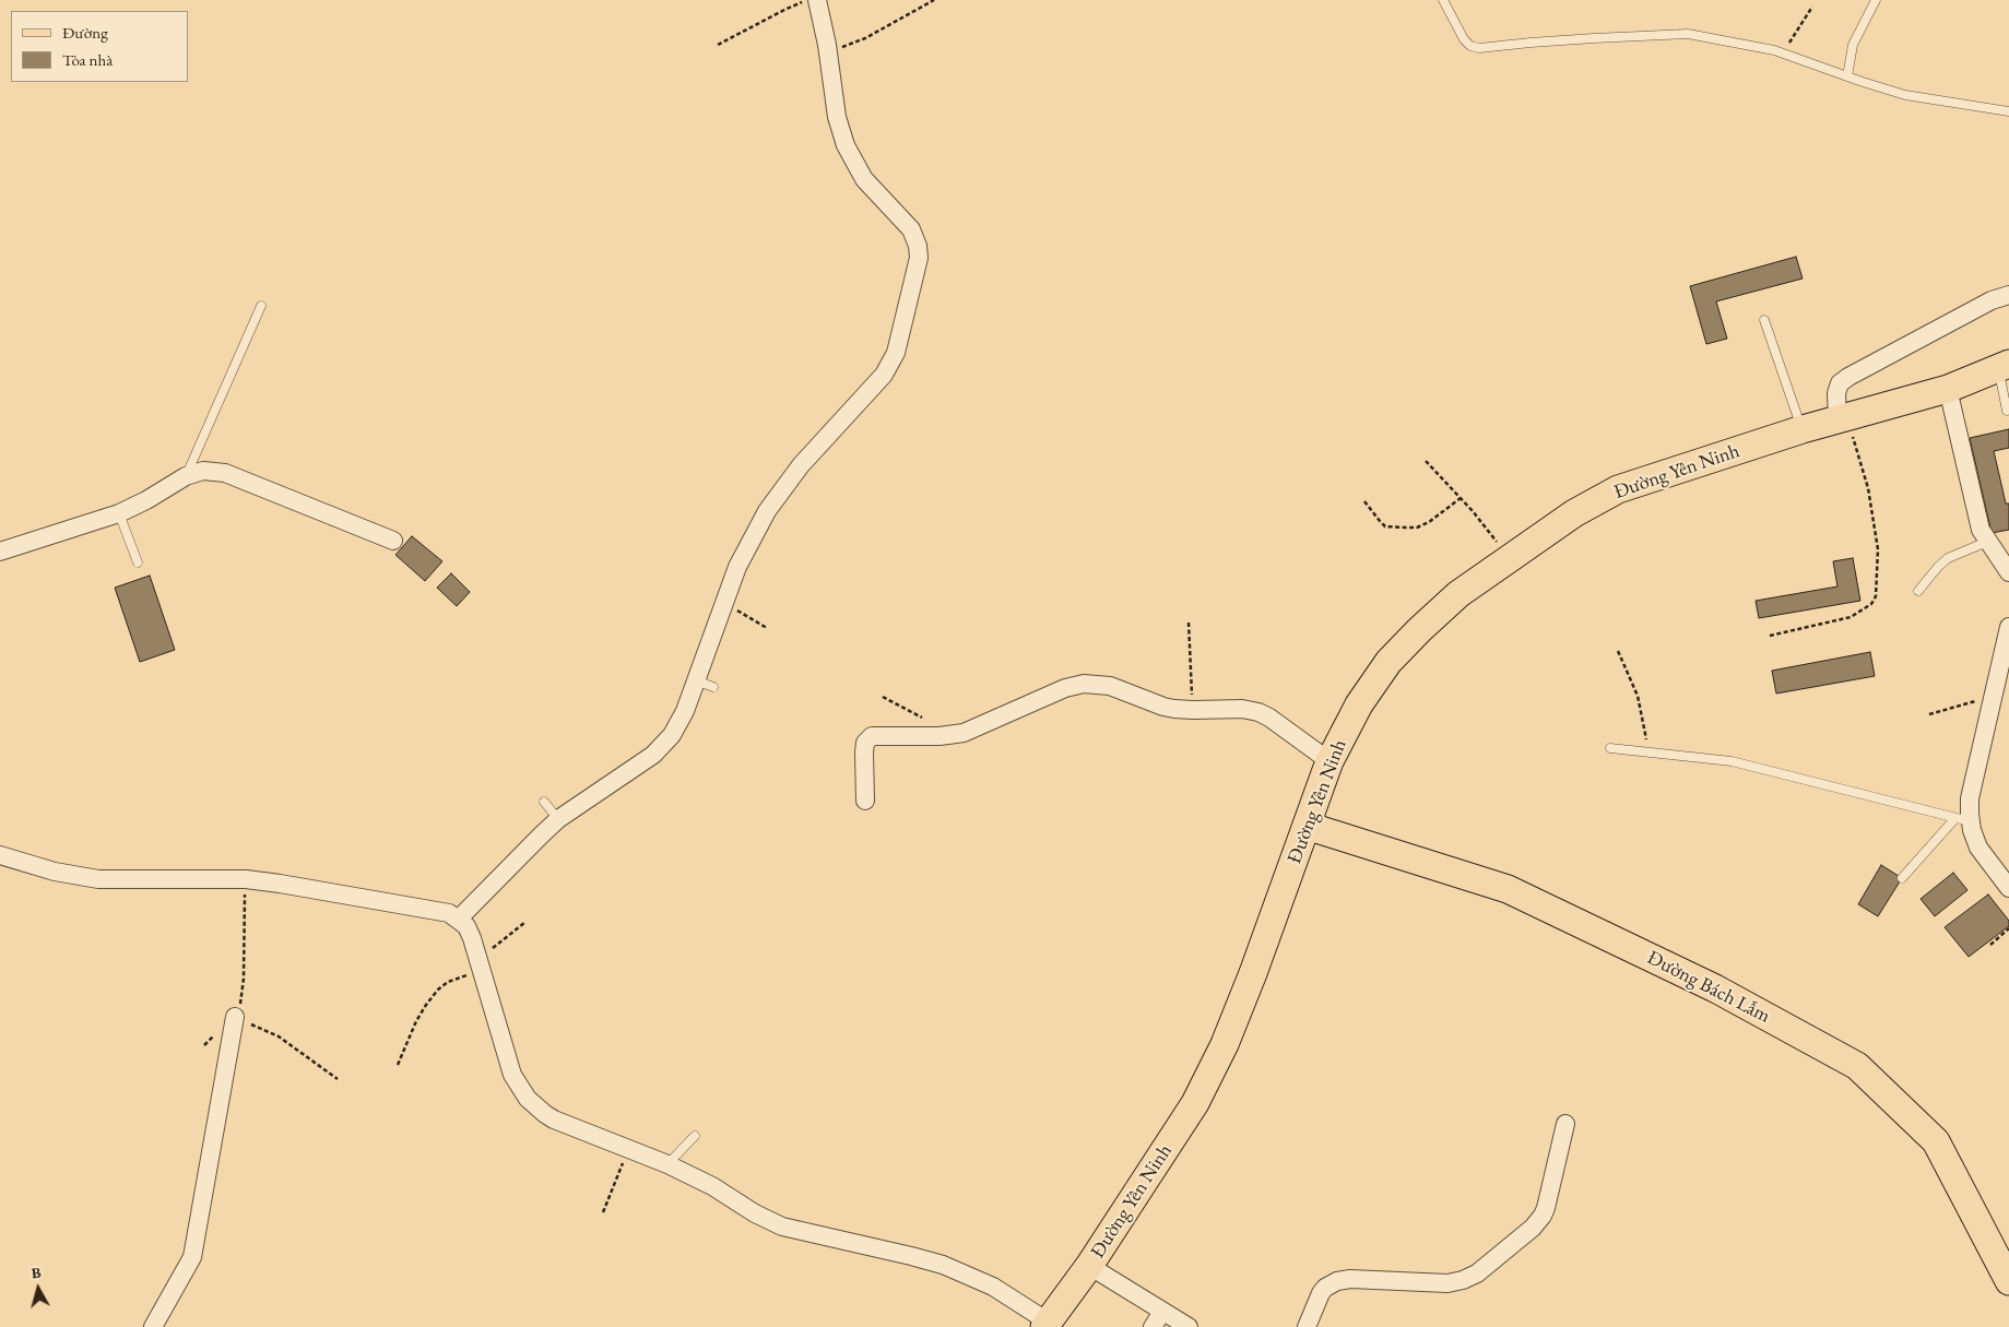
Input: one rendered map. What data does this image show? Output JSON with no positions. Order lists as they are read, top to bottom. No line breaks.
{"streets":{"main road":["Đường Yên Ninh","Đường Bách Lẫm"]},"crossings":[["Đường Yên Ninh","Đường Bách Lẫm"]],"legend":["Đường","Tòa nhà"],"north":"top"}
